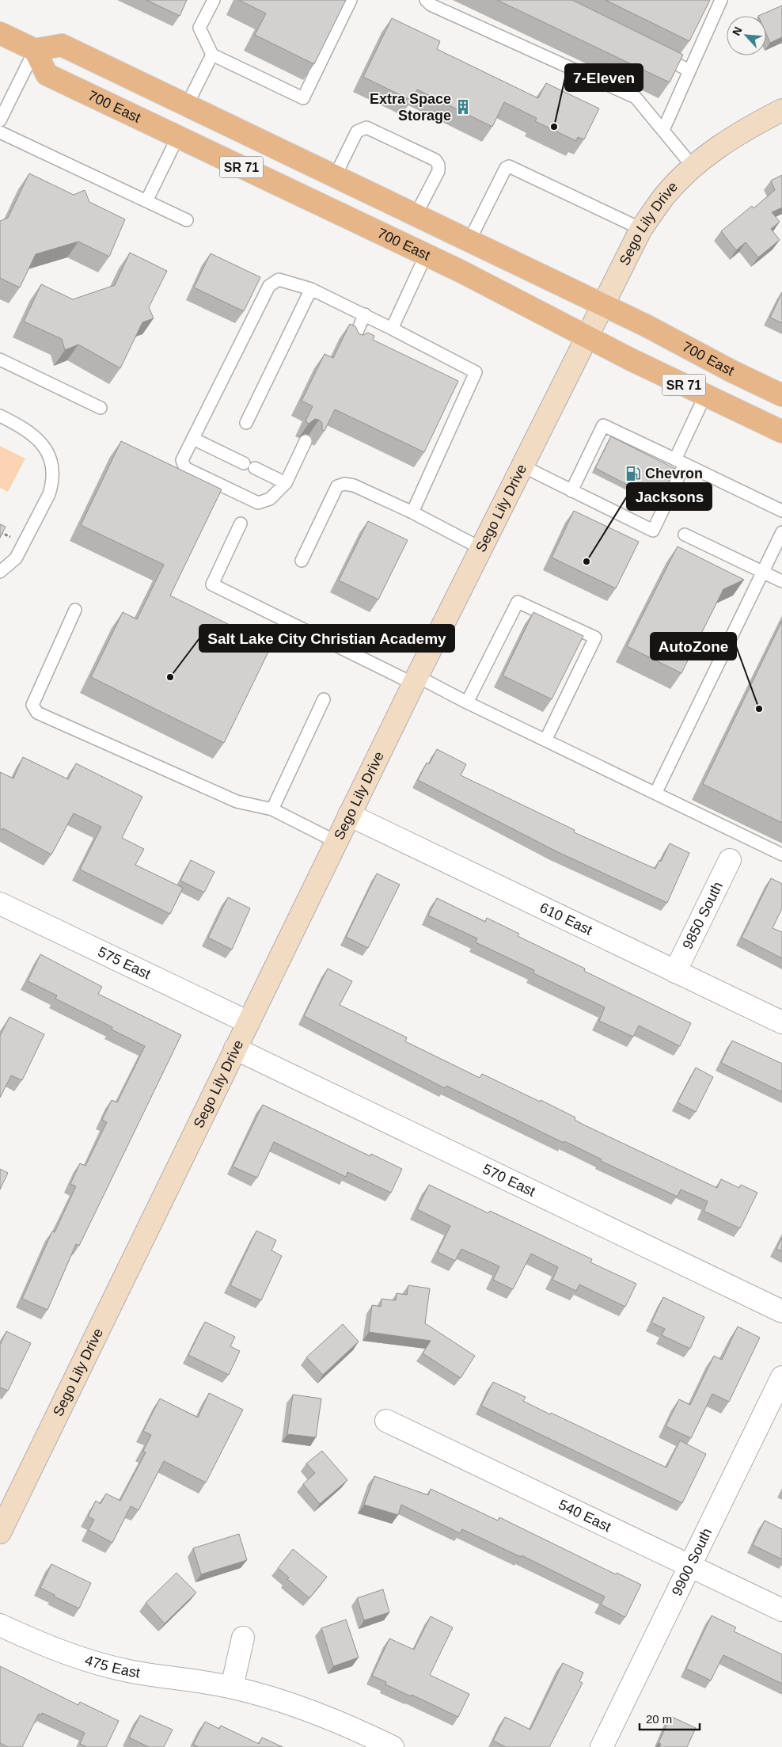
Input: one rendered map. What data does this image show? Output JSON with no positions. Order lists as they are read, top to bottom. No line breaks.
{"streets":{"main road":["700 East","SR 71","Sego Lily Drive"],"street":["9850 South","610 East","575 East","570 East","540 East","9900 South","475 East"]},"crossings":[["700 East","Sego Lily Drive"],["Sego Lily Drive","610 East"],["Sego Lily Drive","575 East"],["Sego Lily Drive","570 East"],["9850 South","610 East"],["540 East","9900 South"]],"places":{"building":["Extra Space Storage"],"other":["7-Eleven","Jacksons","Salt Lake City Christian Academy","AutoZone"],"fuel station":["Chevron"]},"scale_bar":"20 m","north":"top left"}
